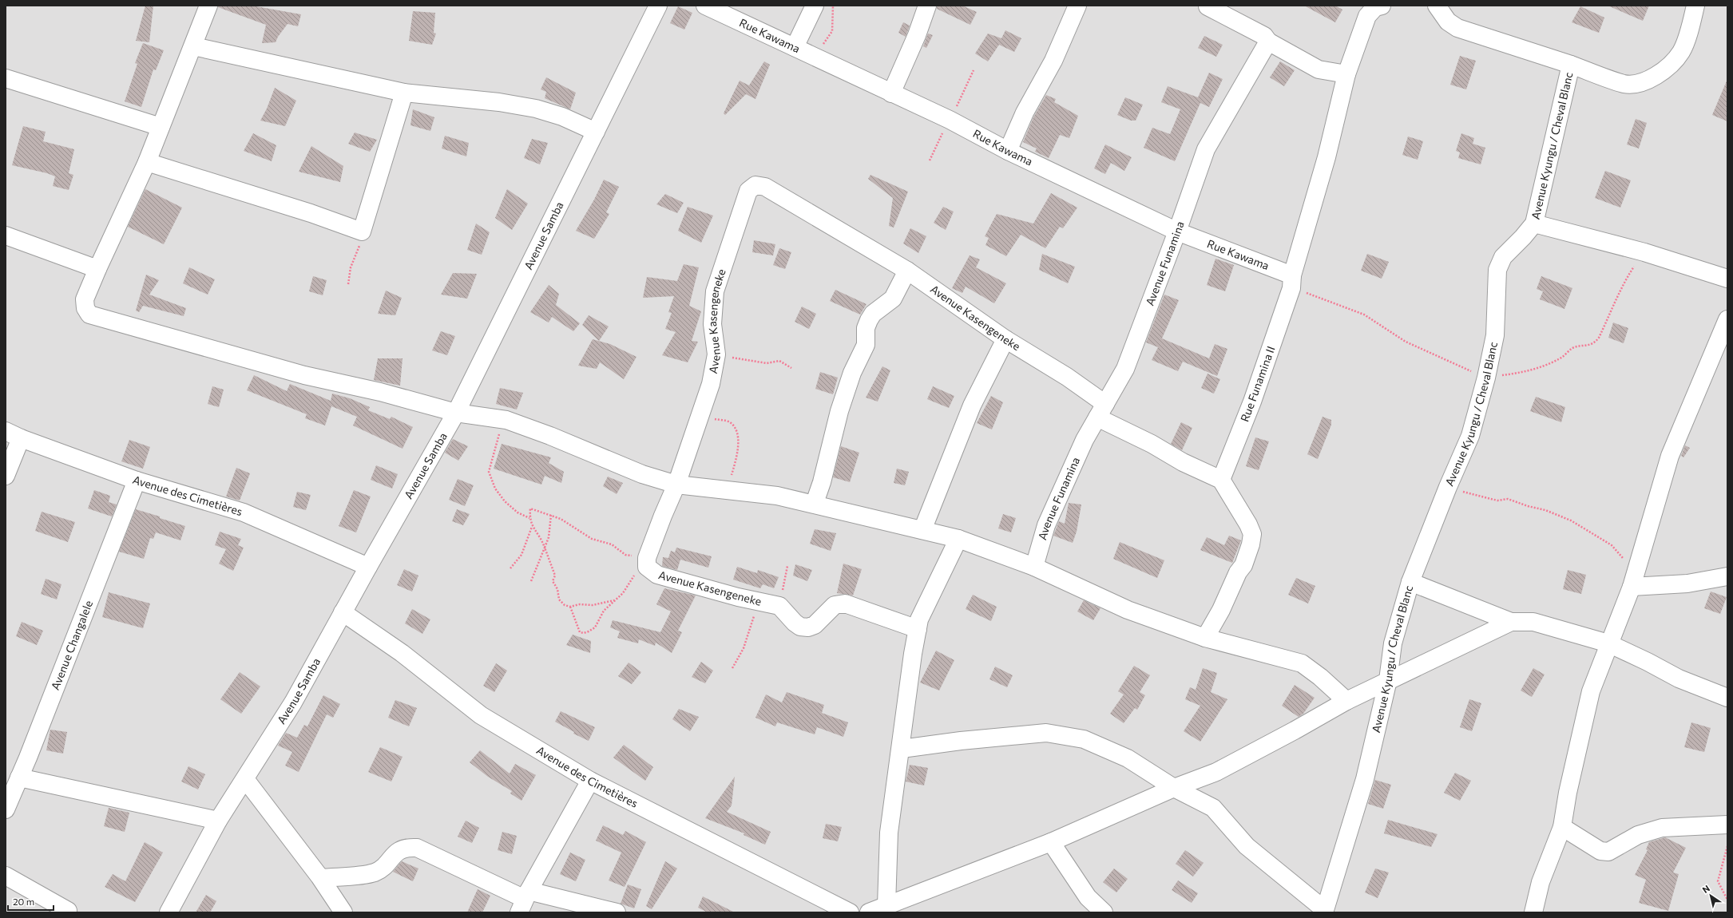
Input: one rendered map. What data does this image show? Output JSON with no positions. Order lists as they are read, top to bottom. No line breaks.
{"streets":{"street":["Rue Kawama","Avenue Kyungu / Cheval Blanc","Avenue Samba","Avenue Funamina","Avenue Kasengeneke","Rue Funamina II","Avenue des Cimetières","Avenue Changalele"]},"crossings":[["Rue Kawama","Avenue Funamina"],["Rue Kawama","Rue Funamina II"],["Avenue Samba","Avenue des Cimetières"],["Avenue Funamina","Avenue Kasengeneke"],["Avenue Kasengeneke","Rue Funamina II"],["Avenue des Cimetières","Avenue Changalele"]],"scale_bar":"20 m","north":"top left"}
